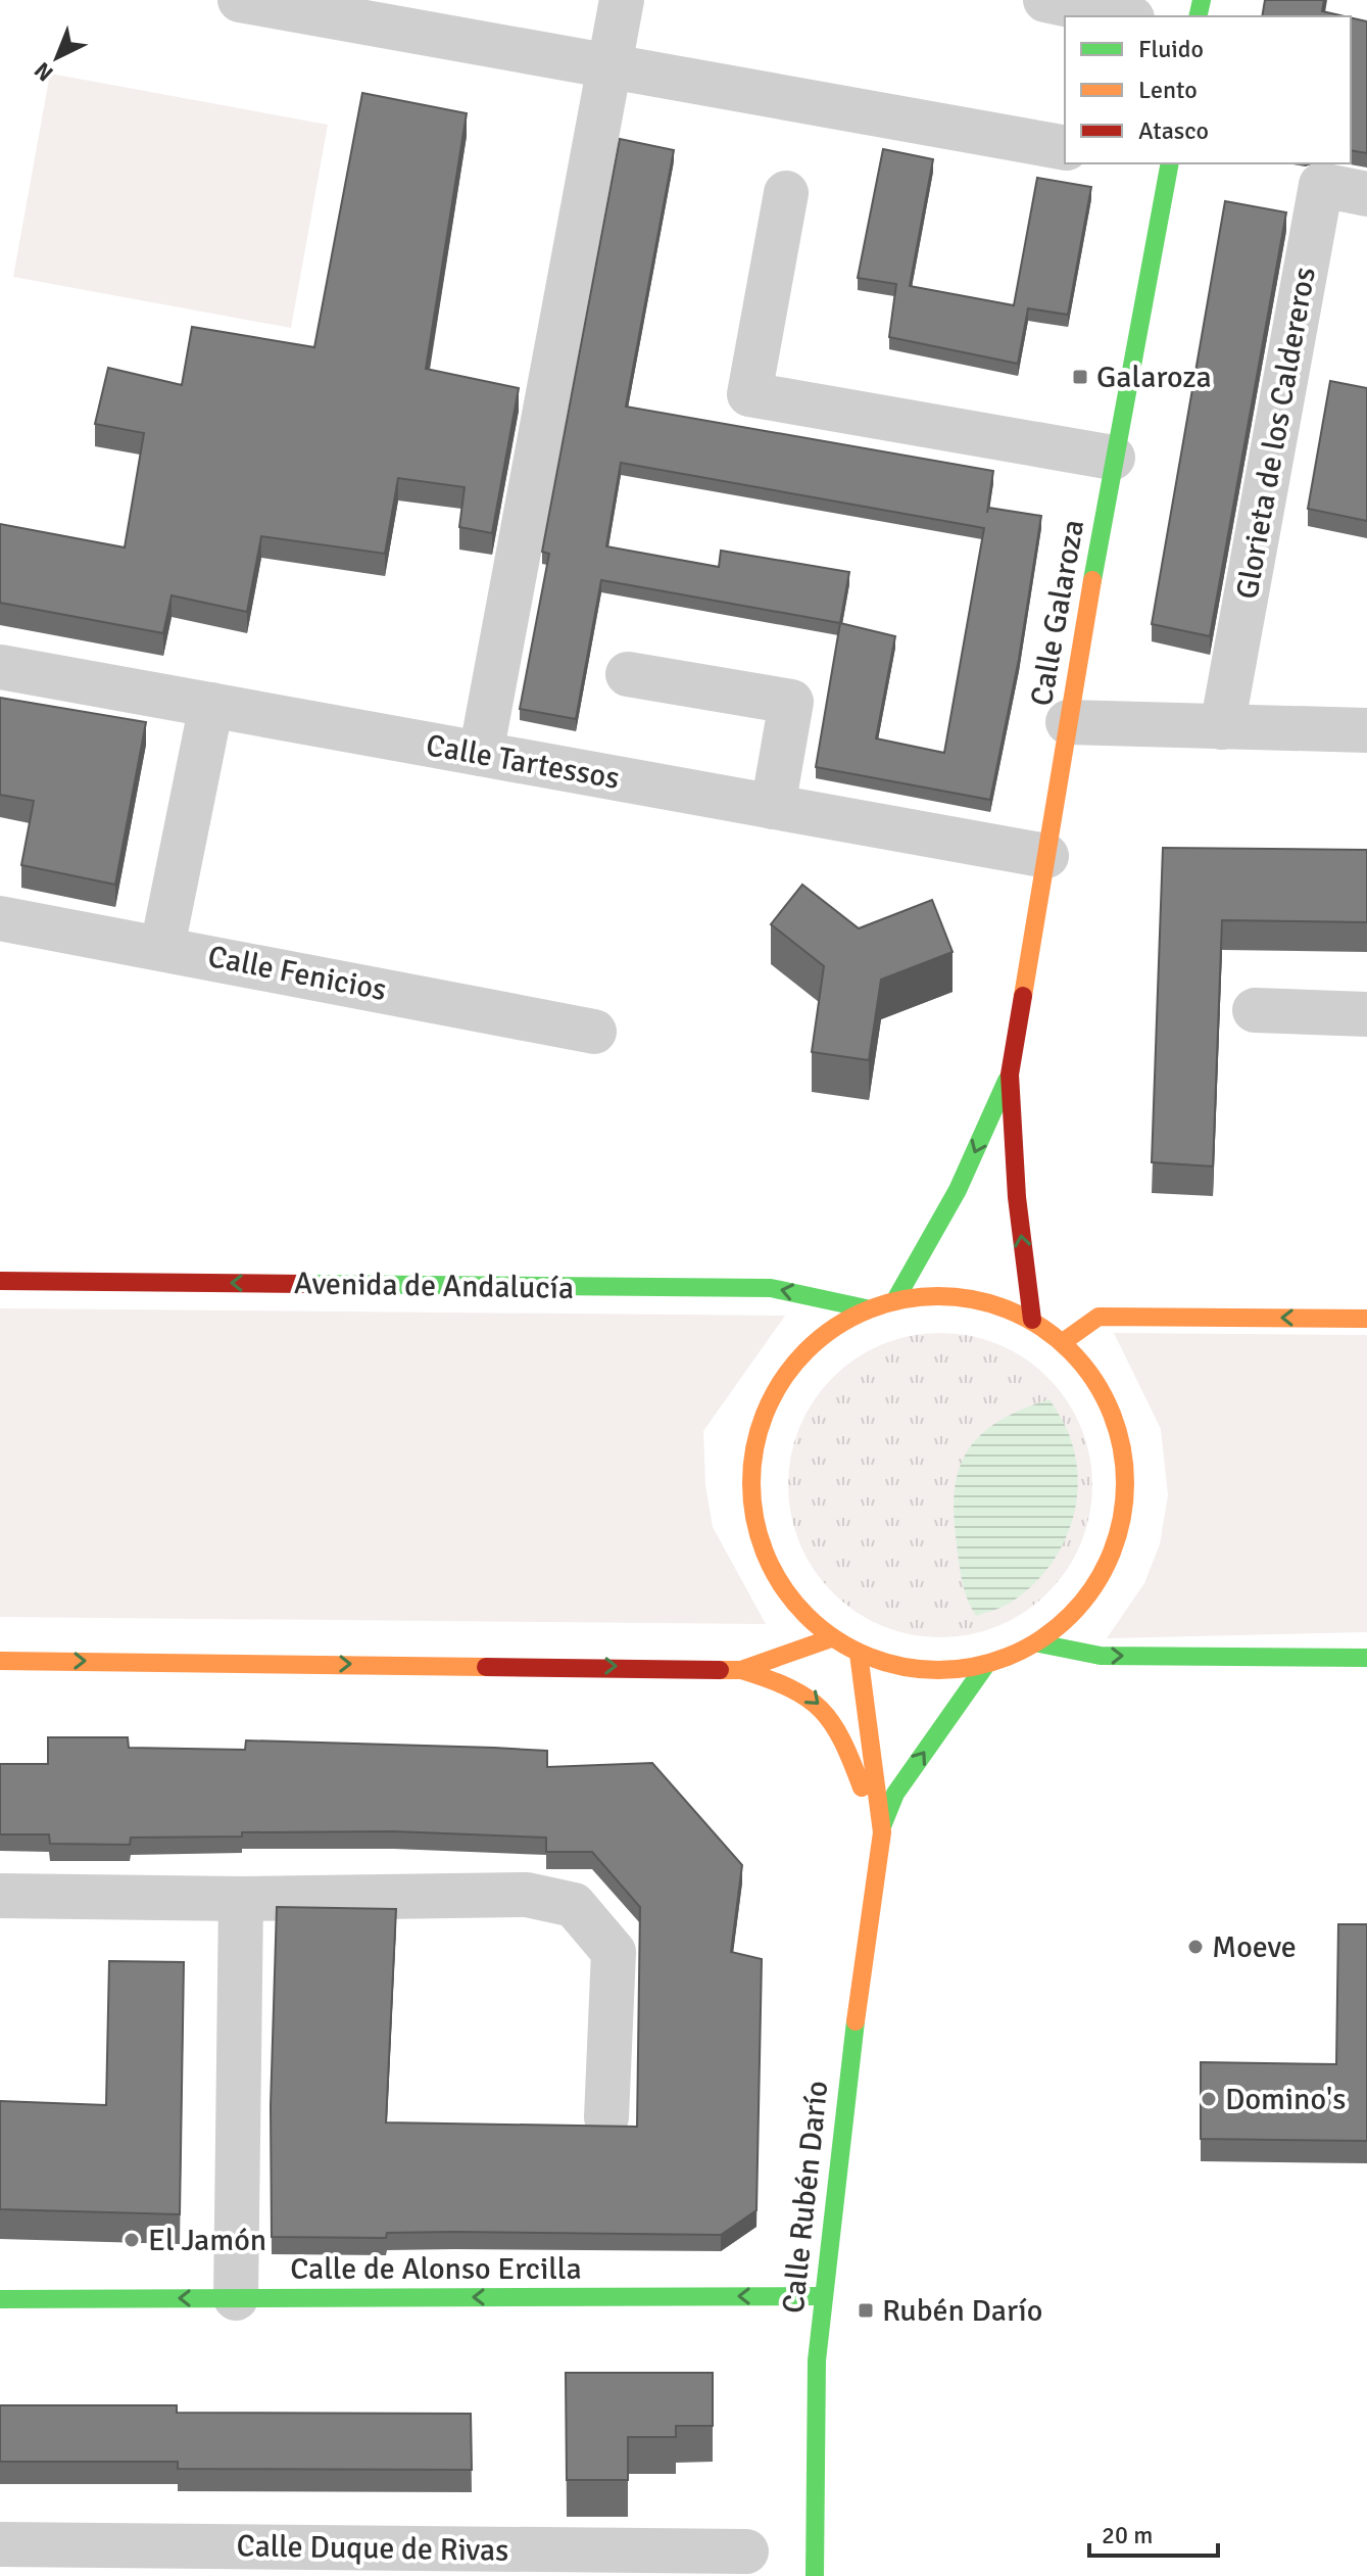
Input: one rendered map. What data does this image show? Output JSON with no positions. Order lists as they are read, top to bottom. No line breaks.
{"streets":{"street":["Glorieta de los Caldereros","Calle Galaroza","Calle Tartessos","Calle Fenicios","Avenida de Andalucía","Calle Rubén Darío","Calle de Alonso Ercilla","Calle Duque de Rivas"]},"crossings":[["Calle Galaroza","Calle Tartessos"],["Calle Rubén Darío","Calle de Alonso Ercilla"]],"one_way":["Avenida de Andalucía","Calle de Alonso Ercilla"],"places":{"transit":["Galaroza","Rubén Darío"],"other":["Moeve","Domino's","El Jamón"]},"legend":["Fluido","Lento","Atasco"],"scale_bar":"20 m","north":"bottom left"}
